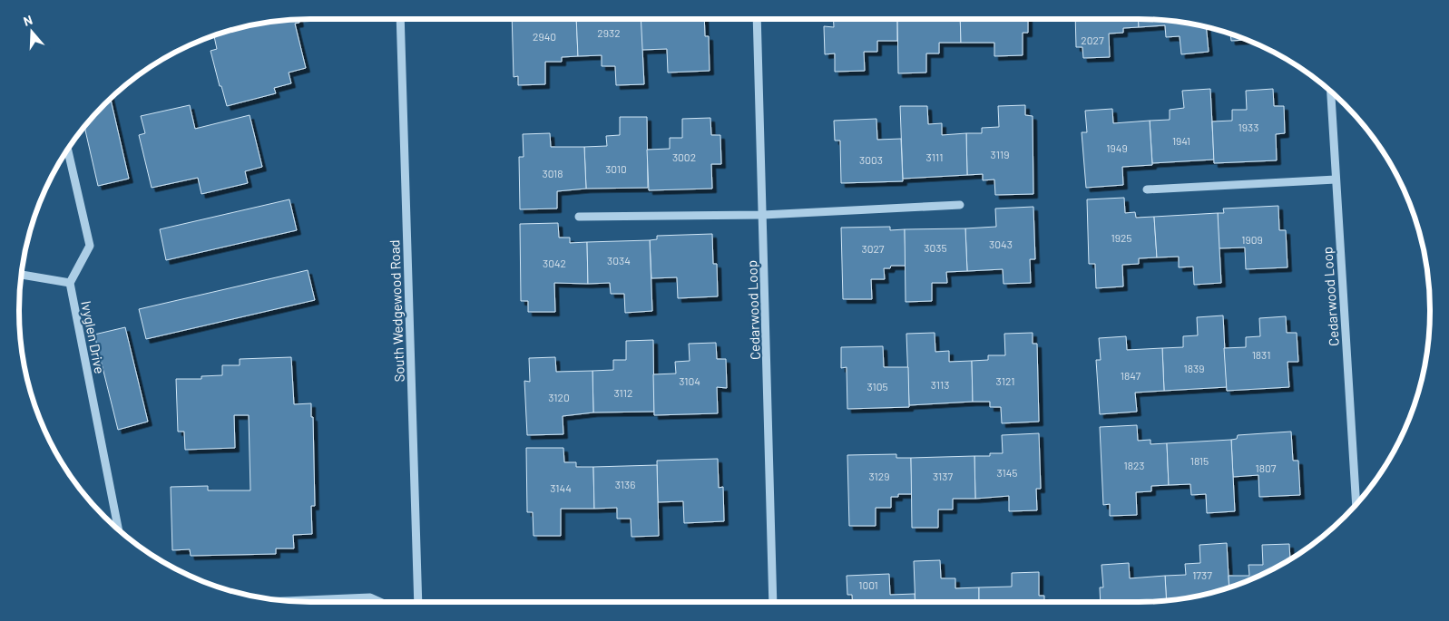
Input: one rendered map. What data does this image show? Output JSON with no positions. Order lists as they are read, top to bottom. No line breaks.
{"streets":{"street":["Cedarwood Loop","South Wedgewood Road","Ivyglen Drive"]},"house_numbers":["2932","2940","2027","1933","1941","1949","3119","3002","3111","3003","3010","3018","1925","1909","3043","3035","3027","3034","3042","1831","1839","1847","3104","3121","3113","3105","3112","3120","1815","1823","1807","3145","3129","3137","3136","3144","1737","1001"],"north":"top"}
